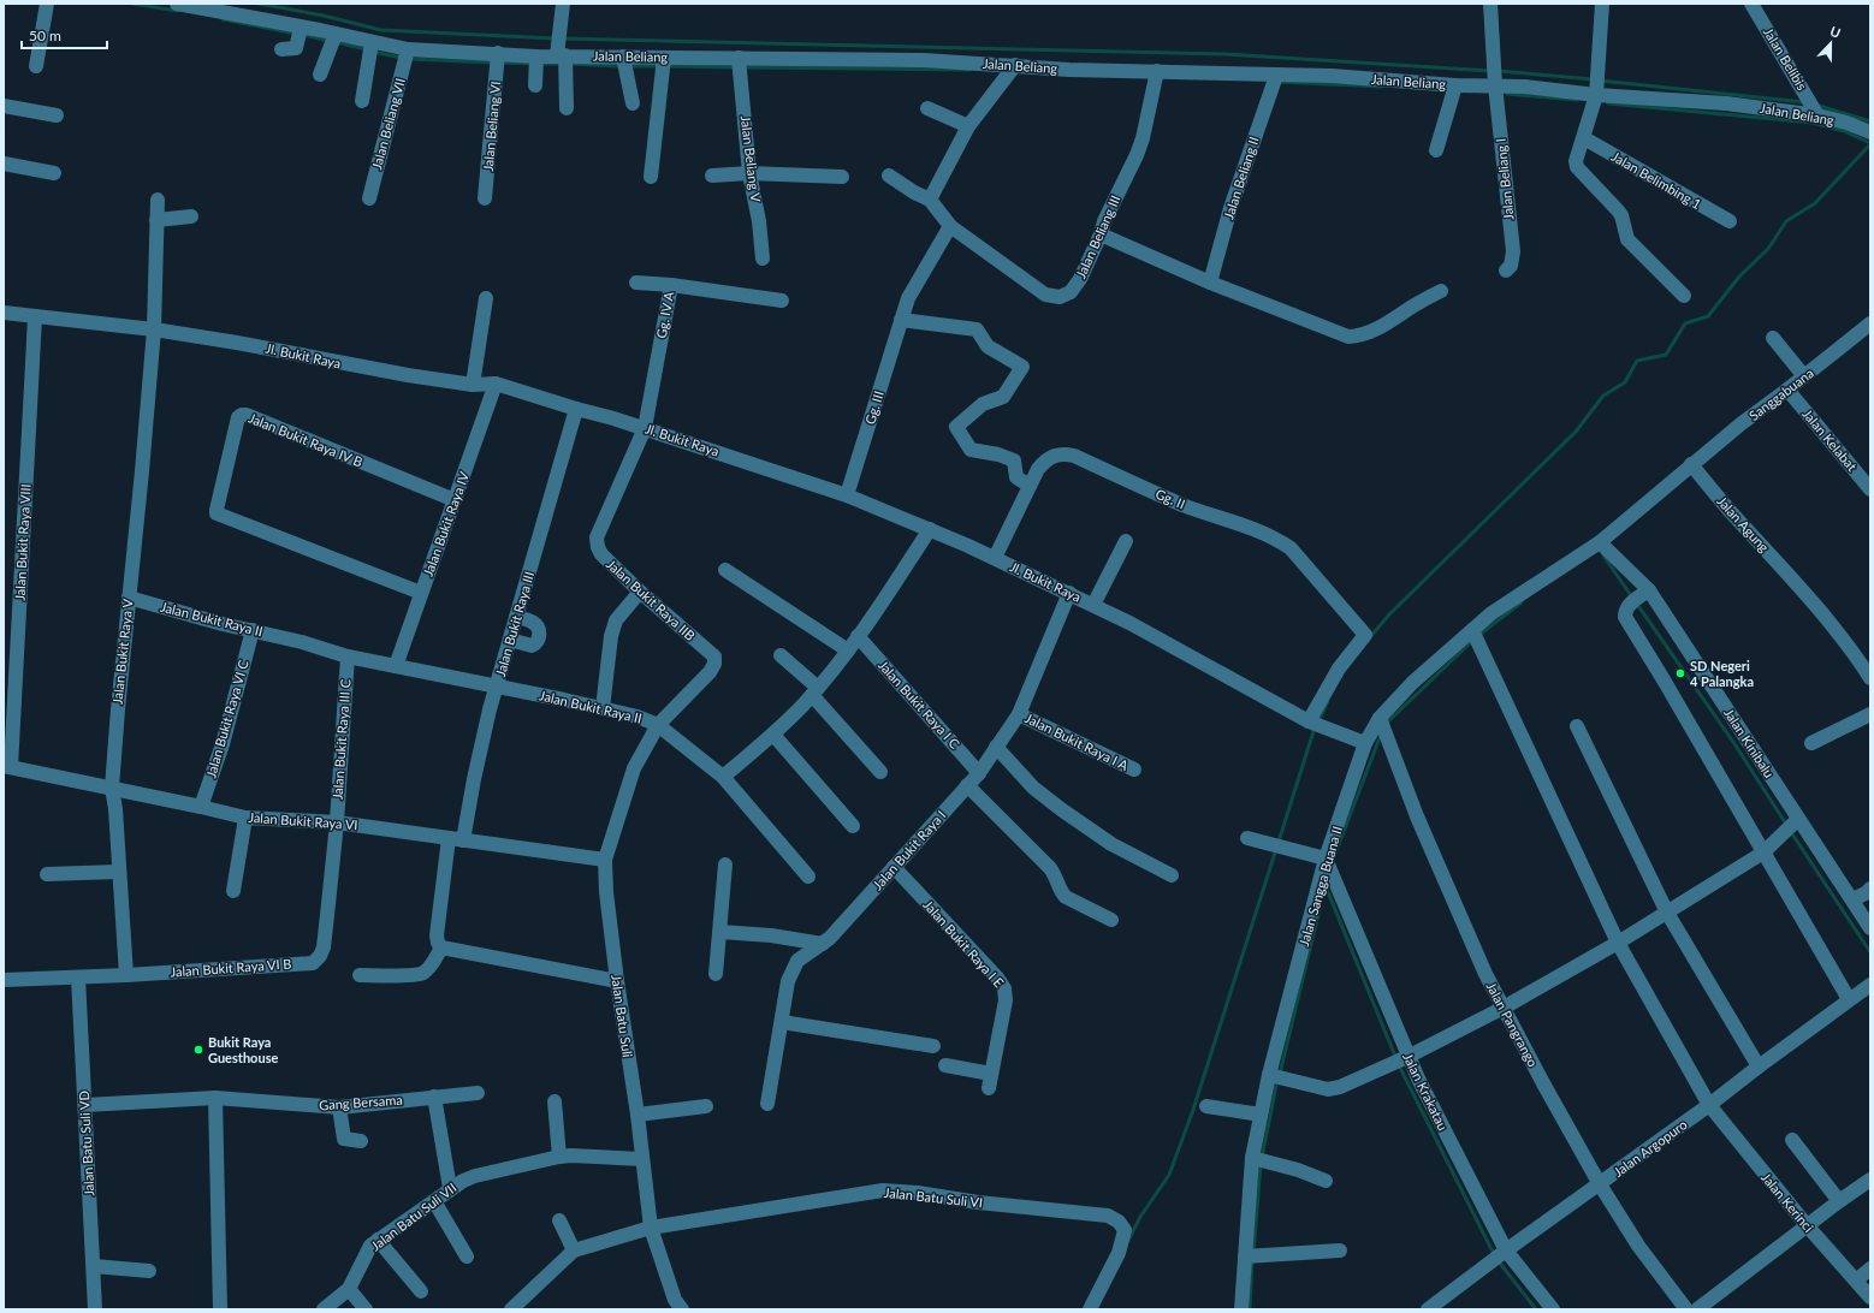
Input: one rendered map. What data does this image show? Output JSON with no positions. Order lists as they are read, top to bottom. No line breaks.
{"streets":{"street":["Jalan Beliang","Jalan Belibis","Jalan Beliang VII","Jalan Beliang VI","Jalan Beliang V","Jalan Beliang II","Jalan Beliang I","Jalan Belimbing 1","Jalan Beliang III","Gg. IV A","Jl. Bukit Raya","Sanggabuana","Gg. III","Jalan Bukit Raya IV B","Jalan Kelabat","Gg. II","Jalan Bukit Raya IV","Jalan Agung","Jalan Bukit Raya VIII","Jalan Bukit Raya IIB","Jalan Bukit Raya II","Jalan Bukit Raya III","Jalan Bukit Raya V","Jalan Bukit Raya I C","Jalan Bukit Raya VI C","Jalan Bukit Raya III C","Jalan Bukit Raya I A","Jalan Kinibalu","Jalan Bukit Raya VI","Jalan Bukit Raya I","Jalan Sangga Buana II","Jalan Bukit Raya I E","Jalan Bukit Raya VI B","Jalan Batu Suli","Jalan Pangrango","Jalan Krakatau","Gang Bersama","Jalan Batu Suli VD","Jalan Argopuro","Jalan Batu Suli VI","Jalan Kerinci","Jalan Batu Suli VII"]},"crossings":[["Jalan Beliang","Jalan Belibis"],["Jalan Beliang","Jalan Beliang VII"],["Jalan Beliang","Jalan Beliang VI"],["Jalan Beliang","Jalan Beliang V"],["Jalan Beliang","Jalan Beliang II"],["Jalan Beliang","Jalan Beliang I"],["Jalan Beliang","Jalan Beliang III"],["Jalan Beliang III","Gg. III"],["Gg. IV A","Jl. Bukit Raya"],["Gg. IV A","Jalan Bukit Raya IIB"],["Jl. Bukit Raya","Gg. III"],["Jl. Bukit Raya","Gg. II"],["Jl. Bukit Raya","Jalan Bukit Raya IV"],["Jl. Bukit Raya","Jalan Bukit Raya VIII"],["Jl. Bukit Raya","Jalan Bukit Raya IIB"],["Jl. Bukit Raya","Jalan Bukit Raya III"],["Jl. Bukit Raya","Jalan Bukit Raya V"],["Jl. Bukit Raya","Jalan Bukit Raya I"],["Jl. Bukit Raya","Jalan Sangga Buana II"],["Sanggabuana","Jalan Kelabat"],["Sanggabuana","Jalan Agung"],["Jalan Bukit Raya IV B","Jalan Bukit Raya IV"],["Jalan Bukit Raya IV","Jalan Bukit Raya II"],["Jalan Bukit Raya VIII","Jalan Bukit Raya VI"],["Jalan Bukit Raya IIB","Jalan Bukit Raya II"],["Jalan Bukit Raya IIB","Jalan Batu Suli"],["Jalan Bukit Raya II","Jalan Bukit Raya III"],["Jalan Bukit Raya II","Jalan Bukit Raya V"],["Jalan Bukit Raya II","Jalan Bukit Raya VI C"],["Jalan Bukit Raya II","Jalan Bukit Raya III C"],["Jalan Bukit Raya II","Jalan Batu Suli"],["Jalan Bukit Raya III","Jalan Bukit Raya VI"],["Jalan Bukit Raya V","Jalan Bukit Raya VI"],["Jalan Bukit Raya V","Jalan Bukit Raya VI B"],["Jalan Bukit Raya I C","Jalan Bukit Raya I"],["Jalan Bukit Raya VI C","Jalan Bukit Raya VI"],["Jalan Bukit Raya III C","Jalan Bukit Raya VI"],["Jalan Bukit Raya III C","Jalan Bukit Raya VI B"],["Jalan Bukit Raya I A","Jalan Bukit Raya I"],["Jalan Kinibalu","Jalan Sangga Buana II"],["Jalan Bukit Raya VI","Jalan Bukit Raya VI B"],["Jalan Bukit Raya VI","Jalan Batu Suli"],["Jalan Bukit Raya I","Jalan Bukit Raya I E"],["Jalan Sangga Buana II","Jalan Pangrango"],["Jalan Sangga Buana II","Jalan Krakatau"],["Jalan Bukit Raya VI B","Jalan Batu Suli VD"],["Jalan Batu Suli","Jalan Batu Suli VI"],["Jalan Batu Suli","Jalan Batu Suli VII"],["Jalan Pangrango","Jalan Argopuro"],["Jalan Krakatau","Jalan Argopuro"],["Gang Bersama","Jalan Batu Suli VD"],["Jalan Argopuro","Jalan Kerinci"]],"places":["SD Negeri 4 Palangka","Bukit Raya Guesthouse"],"scale_bar":"50 m","north":"top"}
